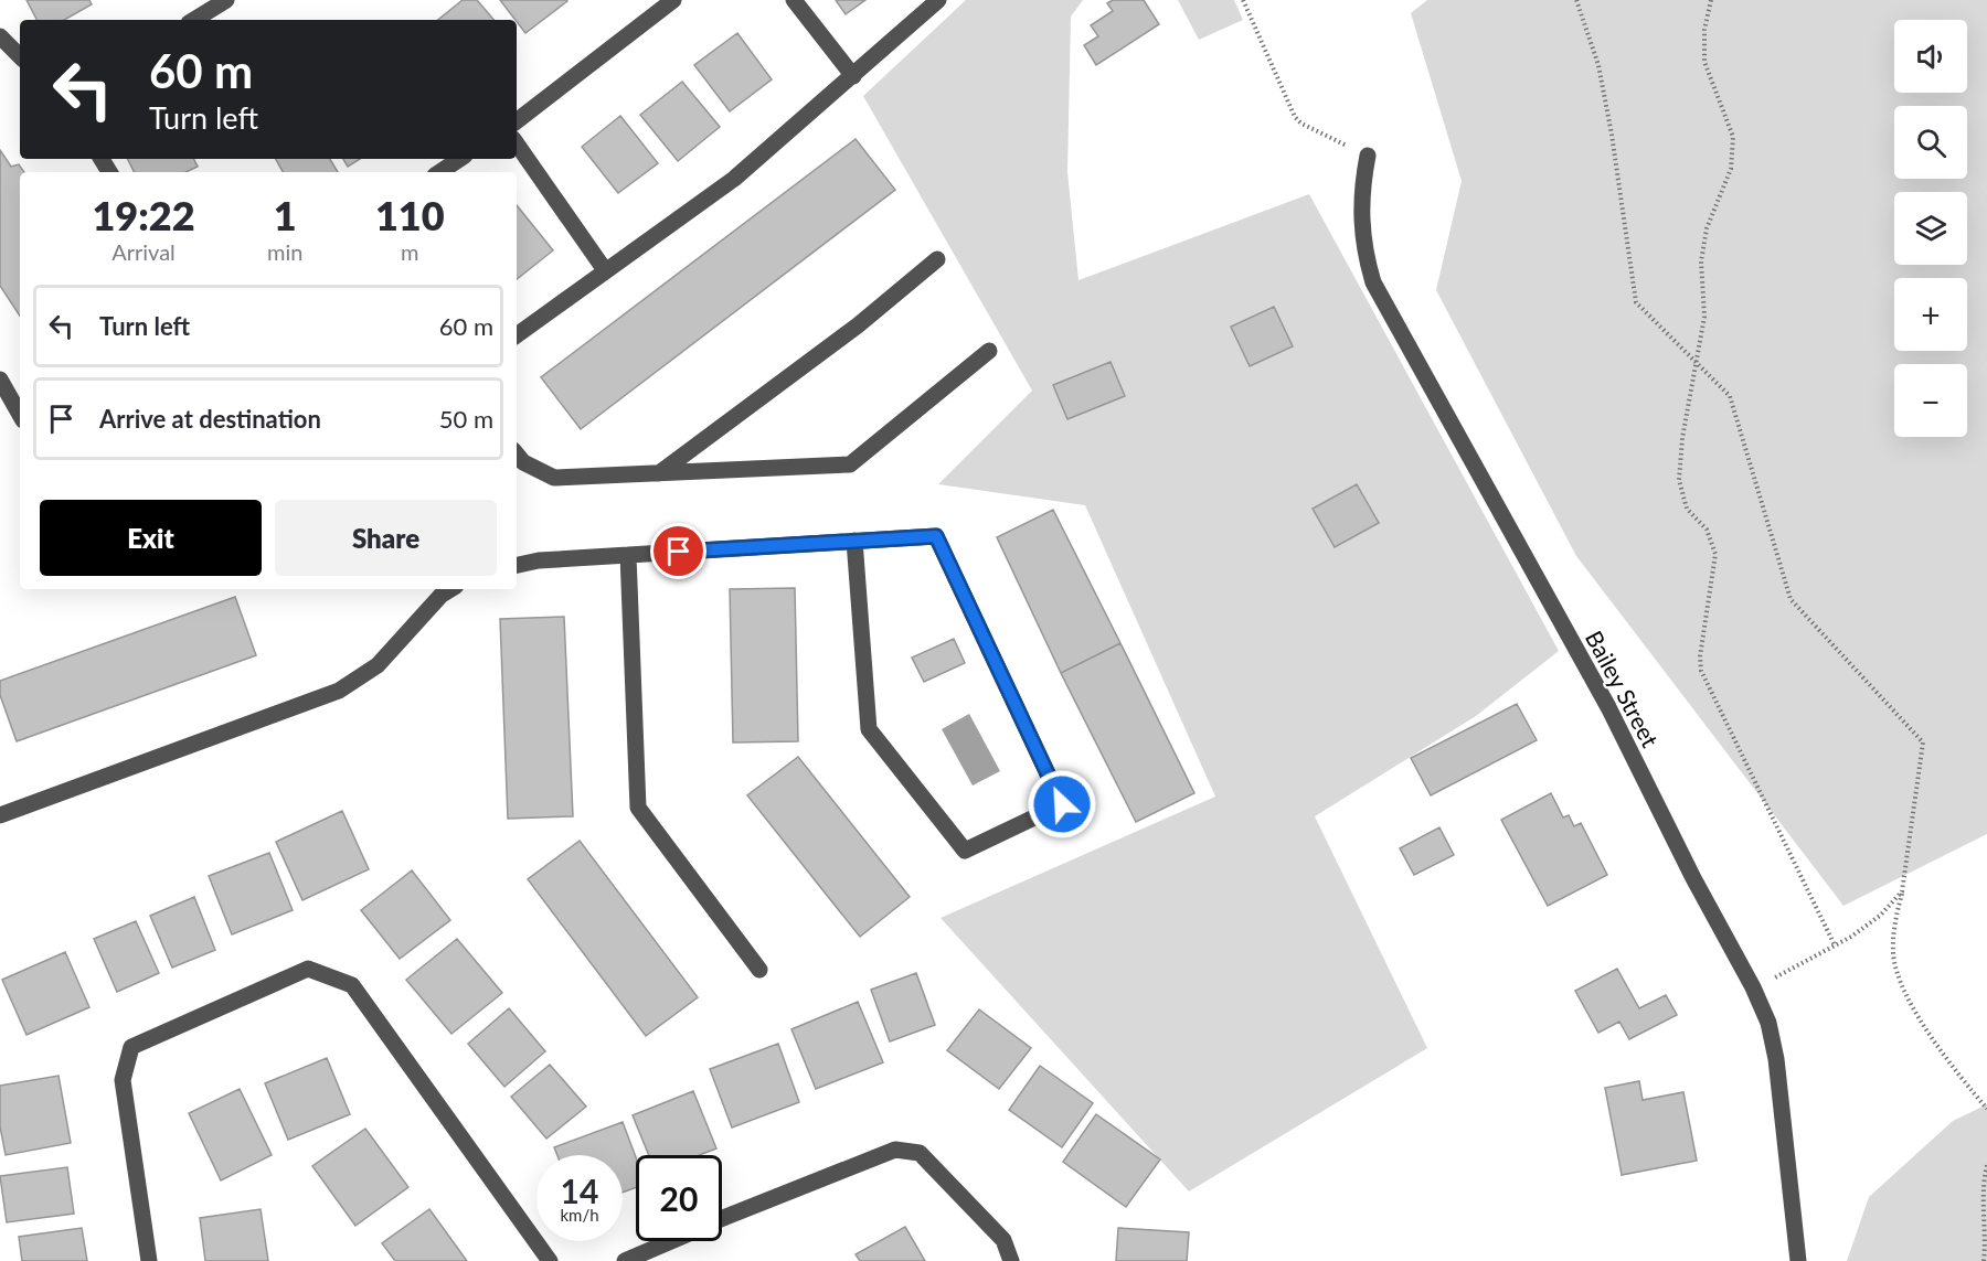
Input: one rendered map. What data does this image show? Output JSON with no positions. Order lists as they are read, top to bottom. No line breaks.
{"streets":{"street":["Bailey Street"]},"page":{"map_buttons":["+","−"],"turn":["60 m","Turn left"],"eta":["19:22","Arrival","1","min","110","m"],"list":[{"name":"Turn left","value":"60 m"},{"name":"Arrive at destination","value":"50 m"}],"buttons":["Exit","Share"],"speed":"14 km/h","limit":"20"}}
